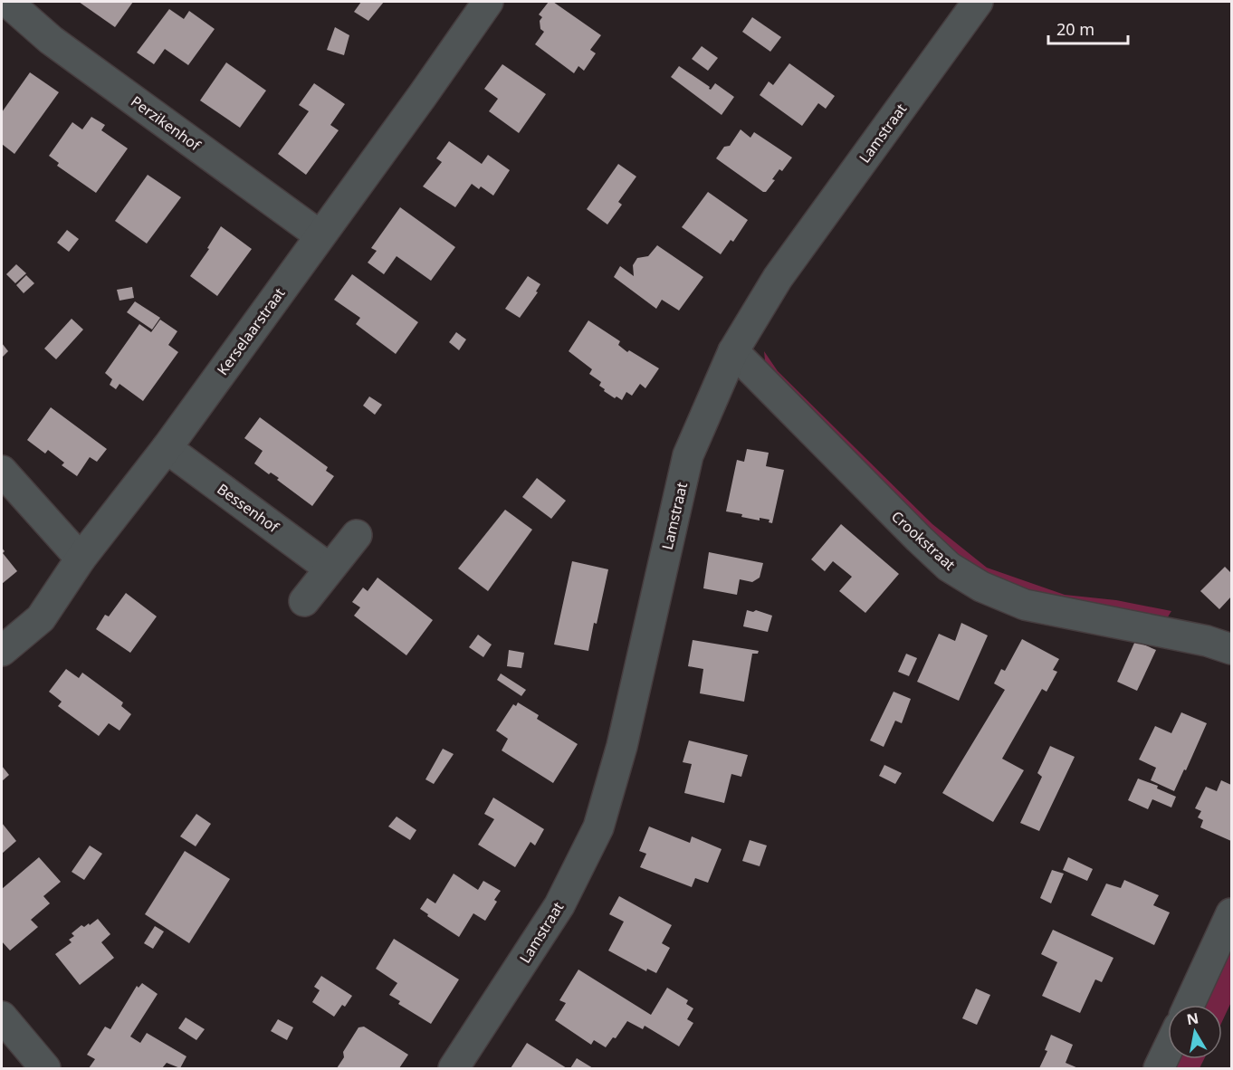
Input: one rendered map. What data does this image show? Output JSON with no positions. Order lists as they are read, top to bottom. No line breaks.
{"streets":{"street":["Perzikenhof","Lamstraat","Kerselaarstraat","Bessenhof","Crookstraat"]},"crossings":[["Perzikenhof","Kerselaarstraat"],["Lamstraat","Crookstraat"],["Kerselaarstraat","Bessenhof"]],"scale_bar":"20 m","north":"top"}
